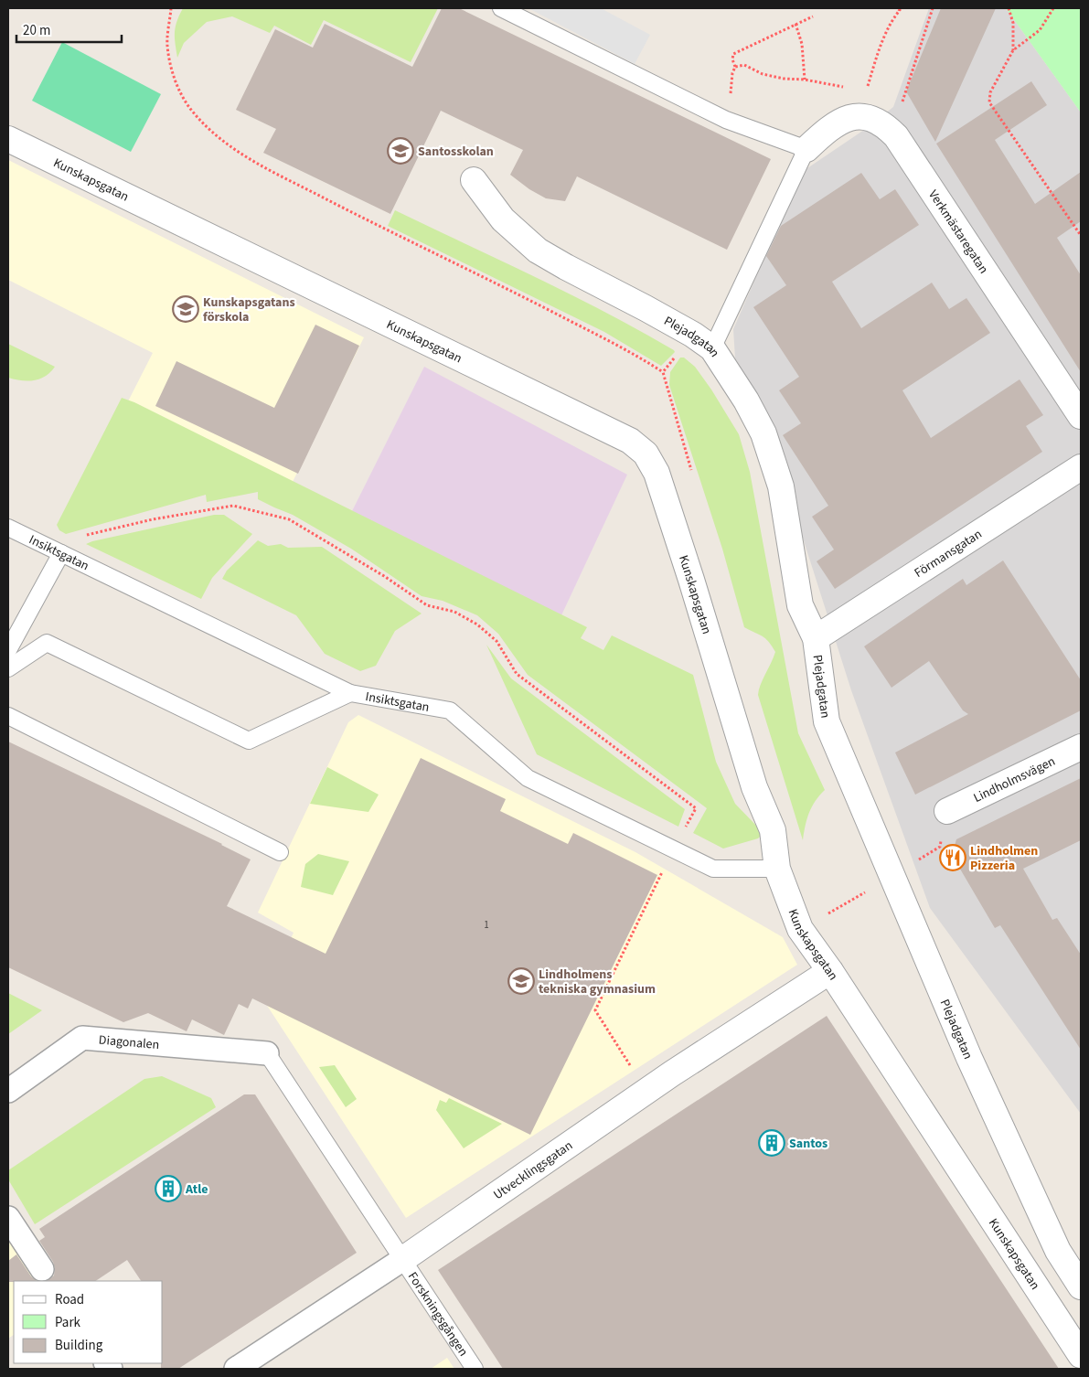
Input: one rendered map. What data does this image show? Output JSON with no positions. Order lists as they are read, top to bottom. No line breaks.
{"streets":{"street":["Kunskapsgatan","Verkmästaregatan","Plejadgatan","Förmansgatan","Lindholmsvägen","Diagonalen","Utvecklingsgatan"],"lane":["Insiktsgatan","Forskningsgången"]},"crossings":[["Kunskapsgatan","Insiktsgatan"],["Kunskapsgatan","Utvecklingsgatan"],["Plejadgatan","Förmansgatan"],["Diagonalen","Forskningsgången"],["Utvecklingsgatan","Forskningsgången"]],"places":{"school or university":["Santosskolan","Kunskapsgatans förskola","Lindholmens tekniska gymnasium"],"restaurant":["Lindholmen Pizzeria"],"building":["Santos","Atle"]},"house_numbers":["1"],"legend":["Road","Park","Building"],"scale_bar":"20 m"}
